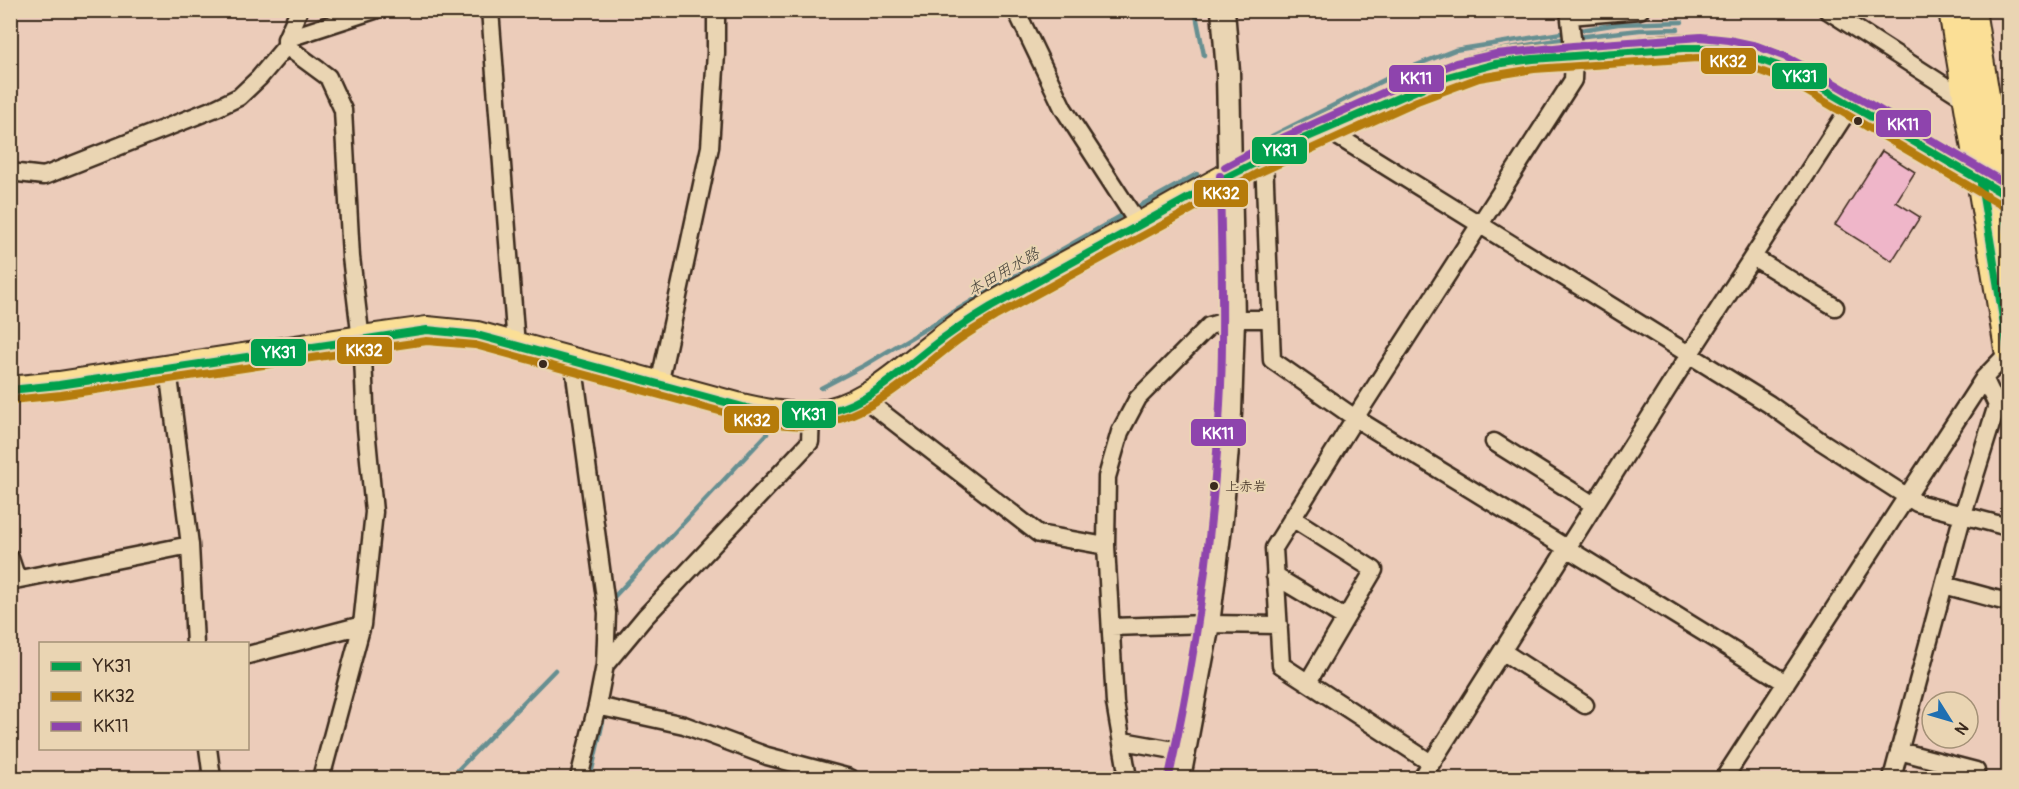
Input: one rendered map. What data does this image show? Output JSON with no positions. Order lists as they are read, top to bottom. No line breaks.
{"water":["本田用水路"],"places":["上赤岩"],"lines":["transit line KK11","transit line YK31","transit line KK32"],"legend":["YK31","KK32","KK11"],"north":"bottom right"}
